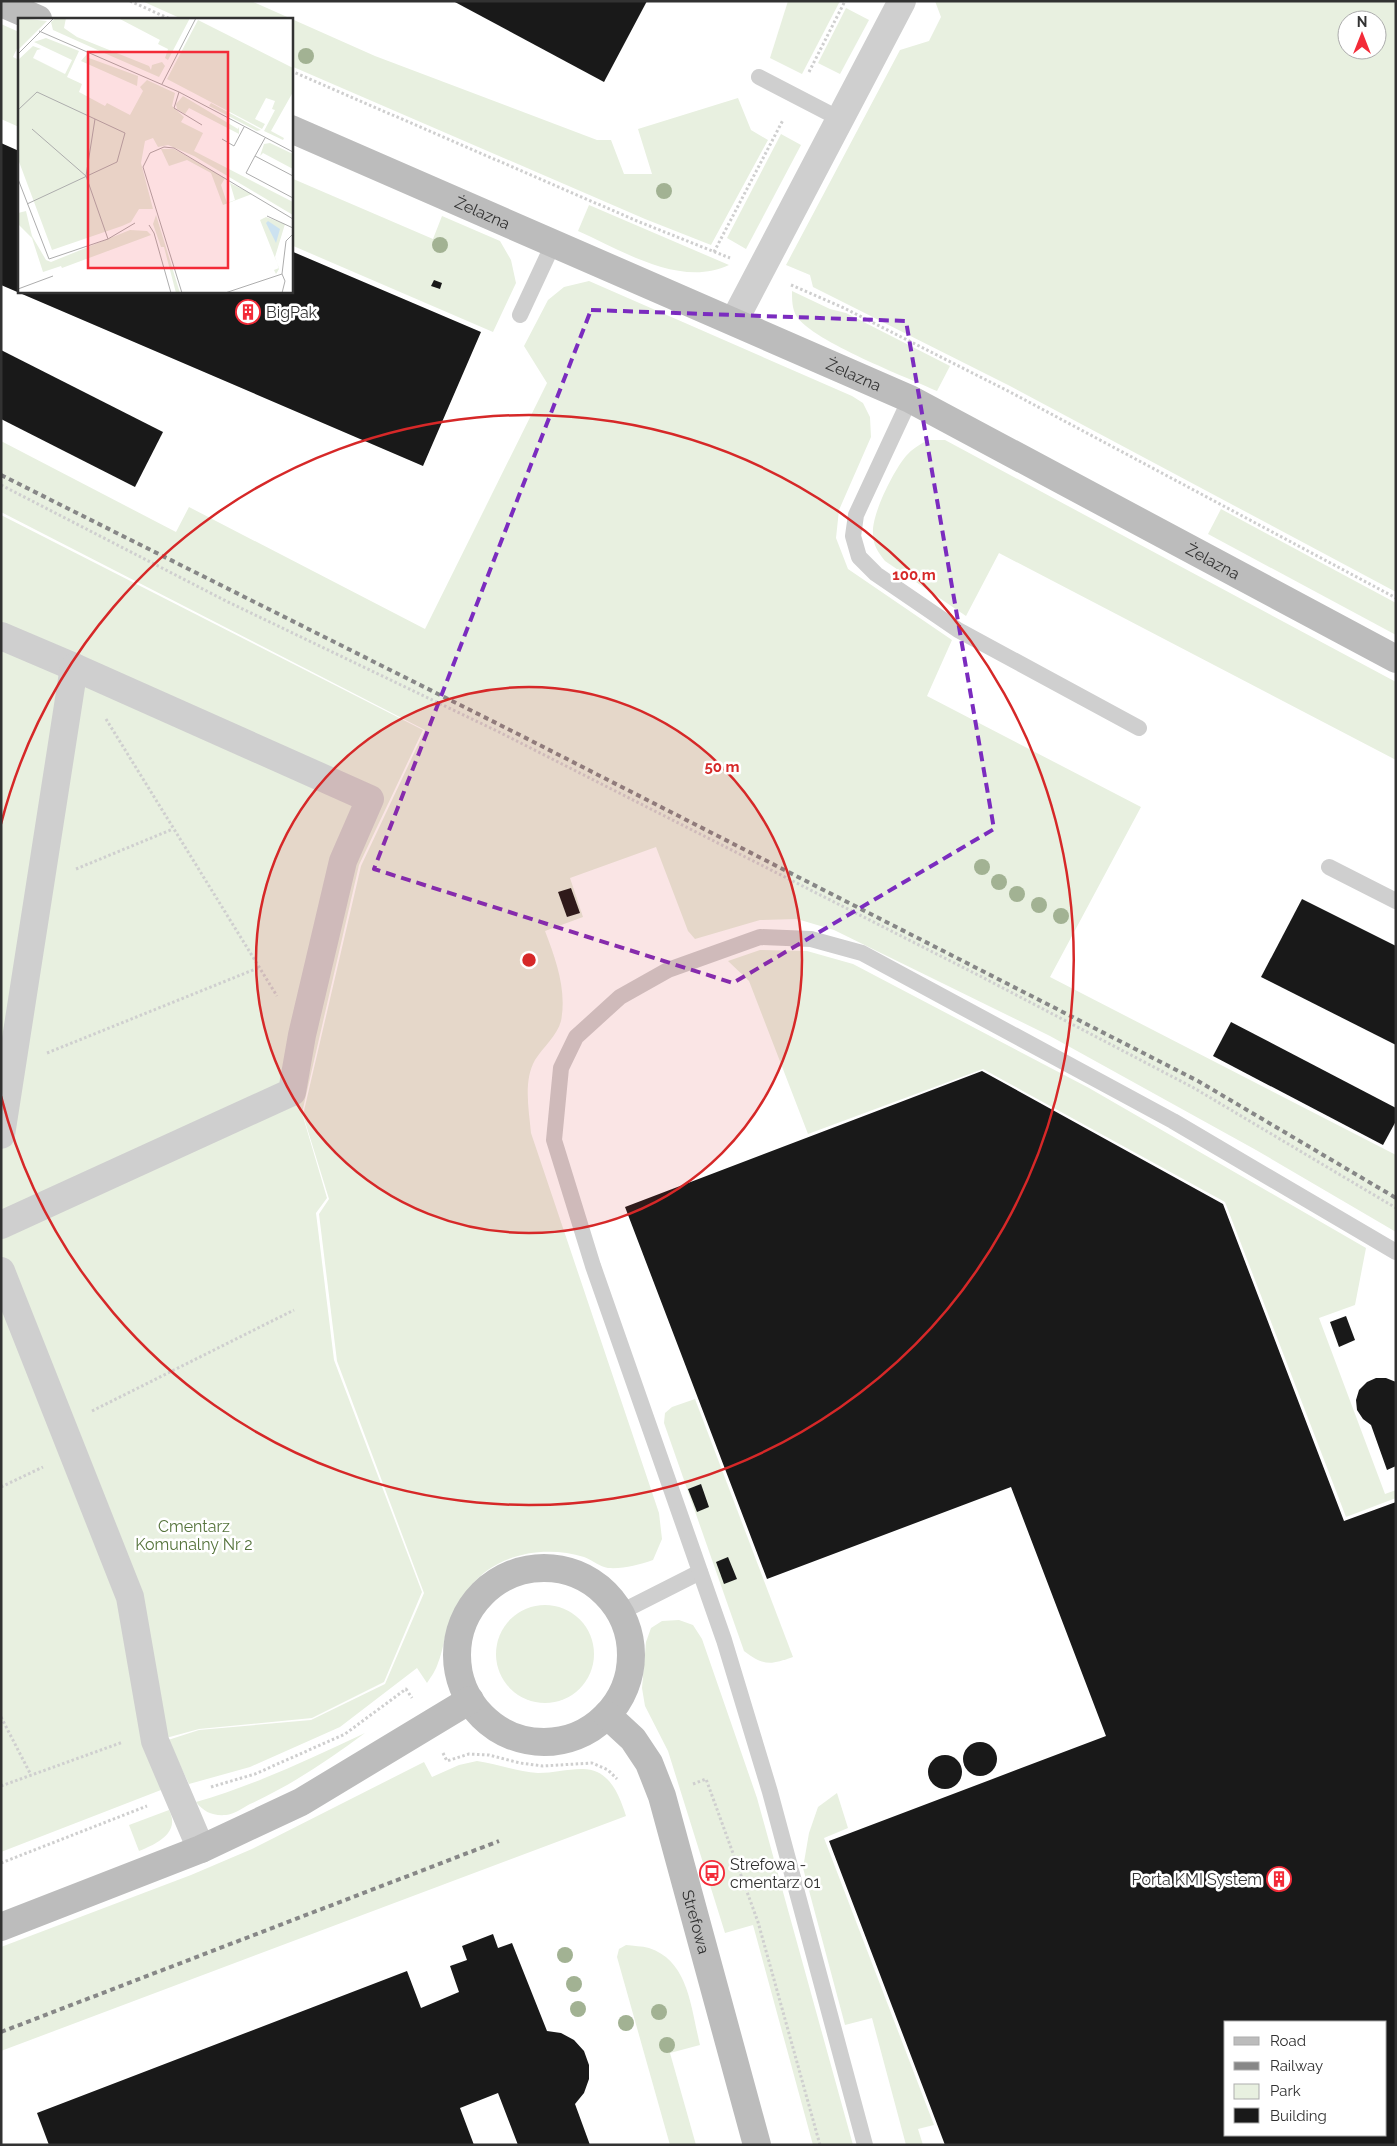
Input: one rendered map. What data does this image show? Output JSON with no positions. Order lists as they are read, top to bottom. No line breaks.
{"streets":{"street":["Żelazna","Strefowa"]},"parks":["Cmentarz Komunalny Nr 2"],"places":{"building":["BigPak","Porta KMI System"],"bus stop":["Strefowa - cmentarz 01"]},"legend":["Road","Railway","Park","Building"],"north":"top","rings":["100 m","50 m"]}
